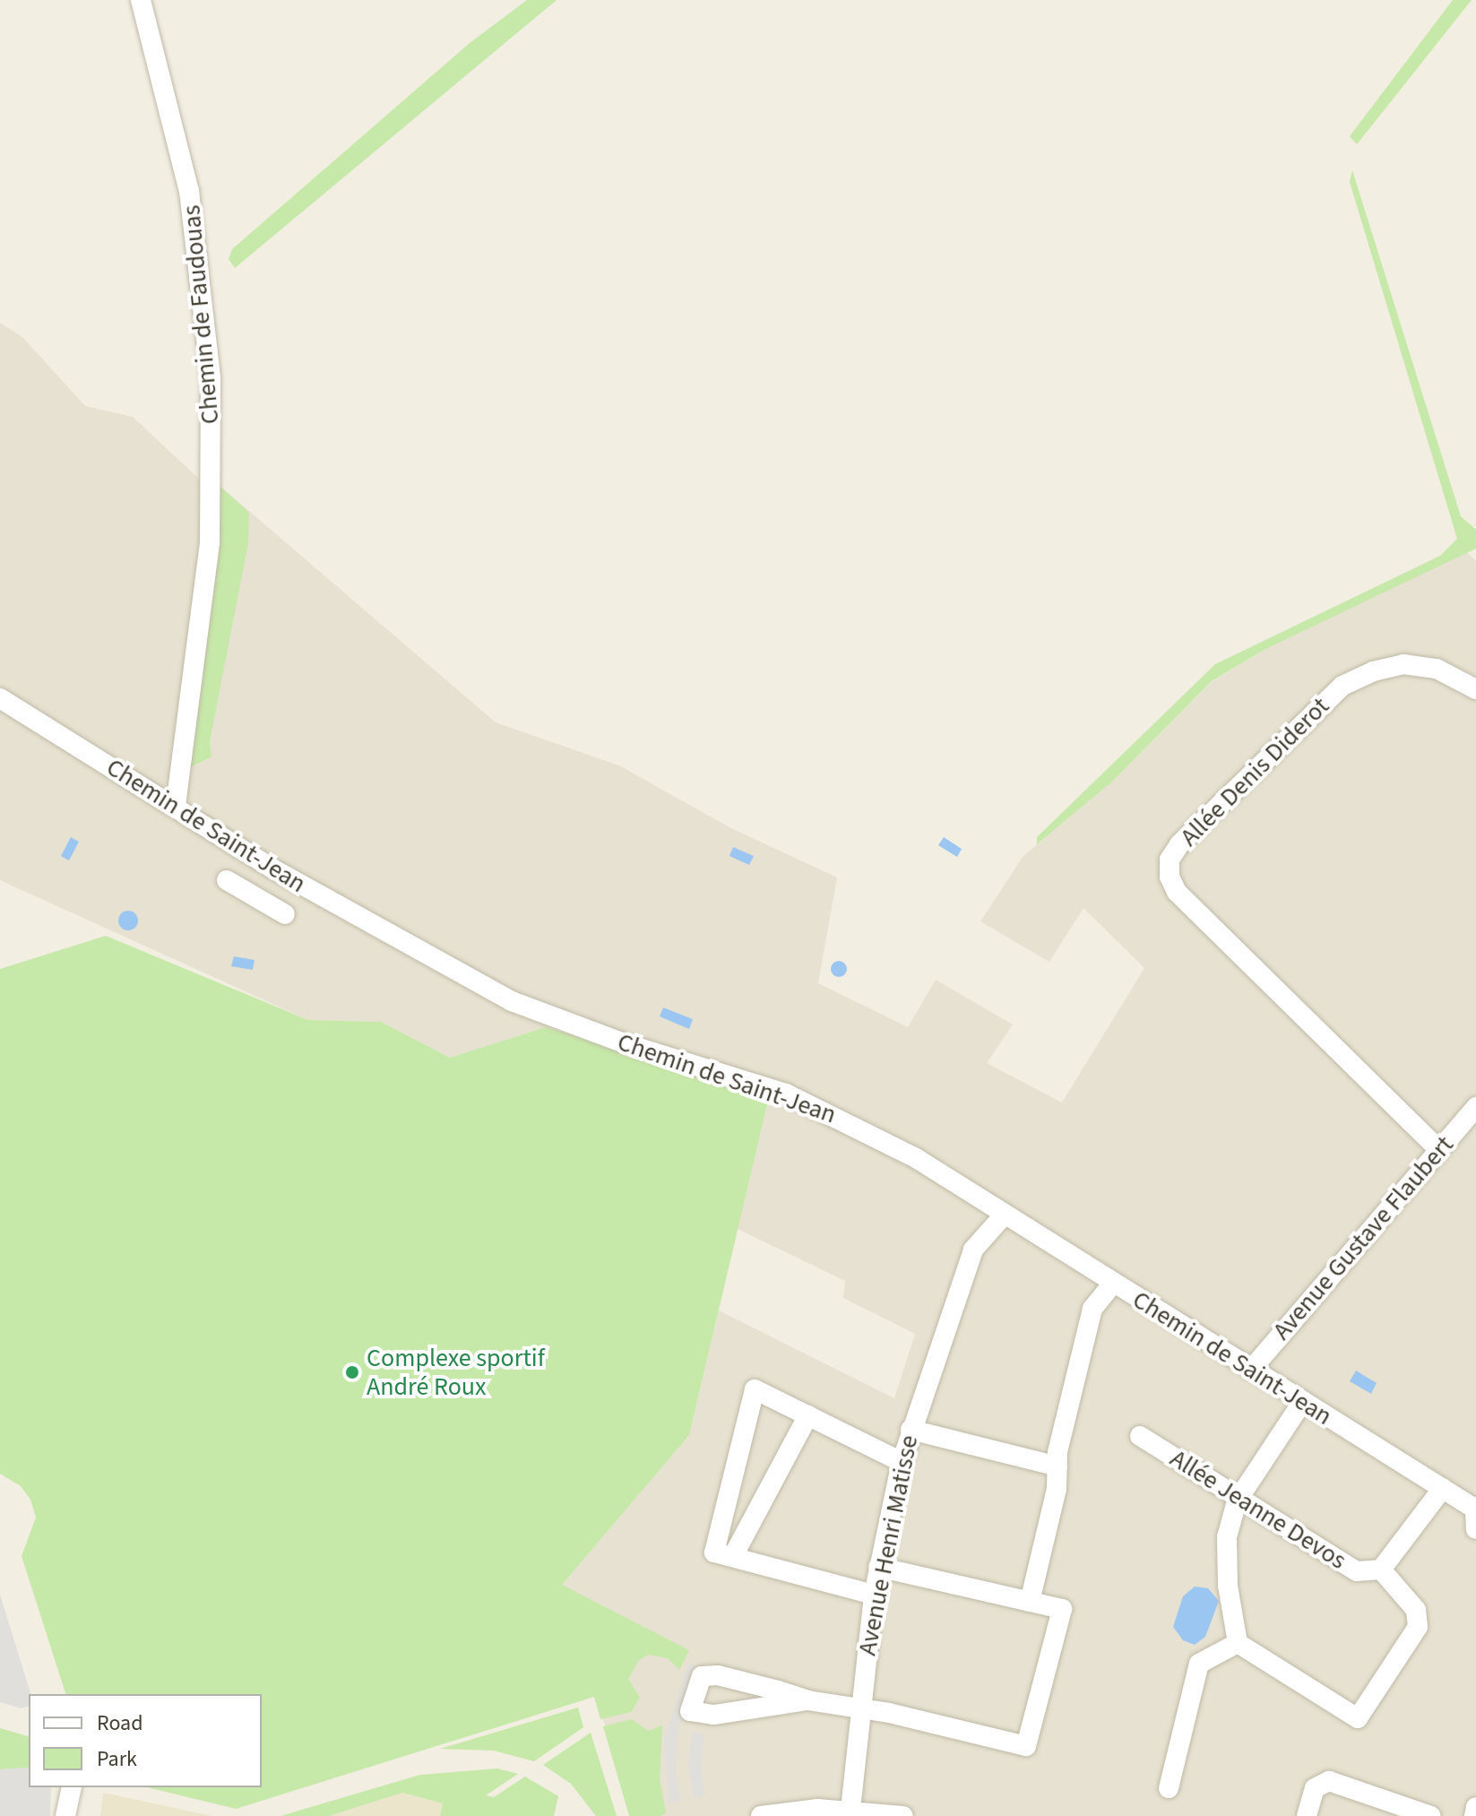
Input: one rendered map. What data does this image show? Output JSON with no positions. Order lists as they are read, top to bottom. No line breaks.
{"streets":{"street":["Chemin de Faudouas","Allée Denis Diderot","Chemin de Saint-Jean","Avenue Gustave Flaubert","Allée Jeanne Devos","Avenue Henri Matisse"]},"crossings":[["Chemin de Faudouas","Chemin de Saint-Jean"],["Allée Denis Diderot","Avenue Gustave Flaubert"],["Chemin de Saint-Jean","Avenue Gustave Flaubert"],["Chemin de Saint-Jean","Avenue Henri Matisse"]],"places":["Complexe sportif André Roux"],"legend":["Road","Park"]}
